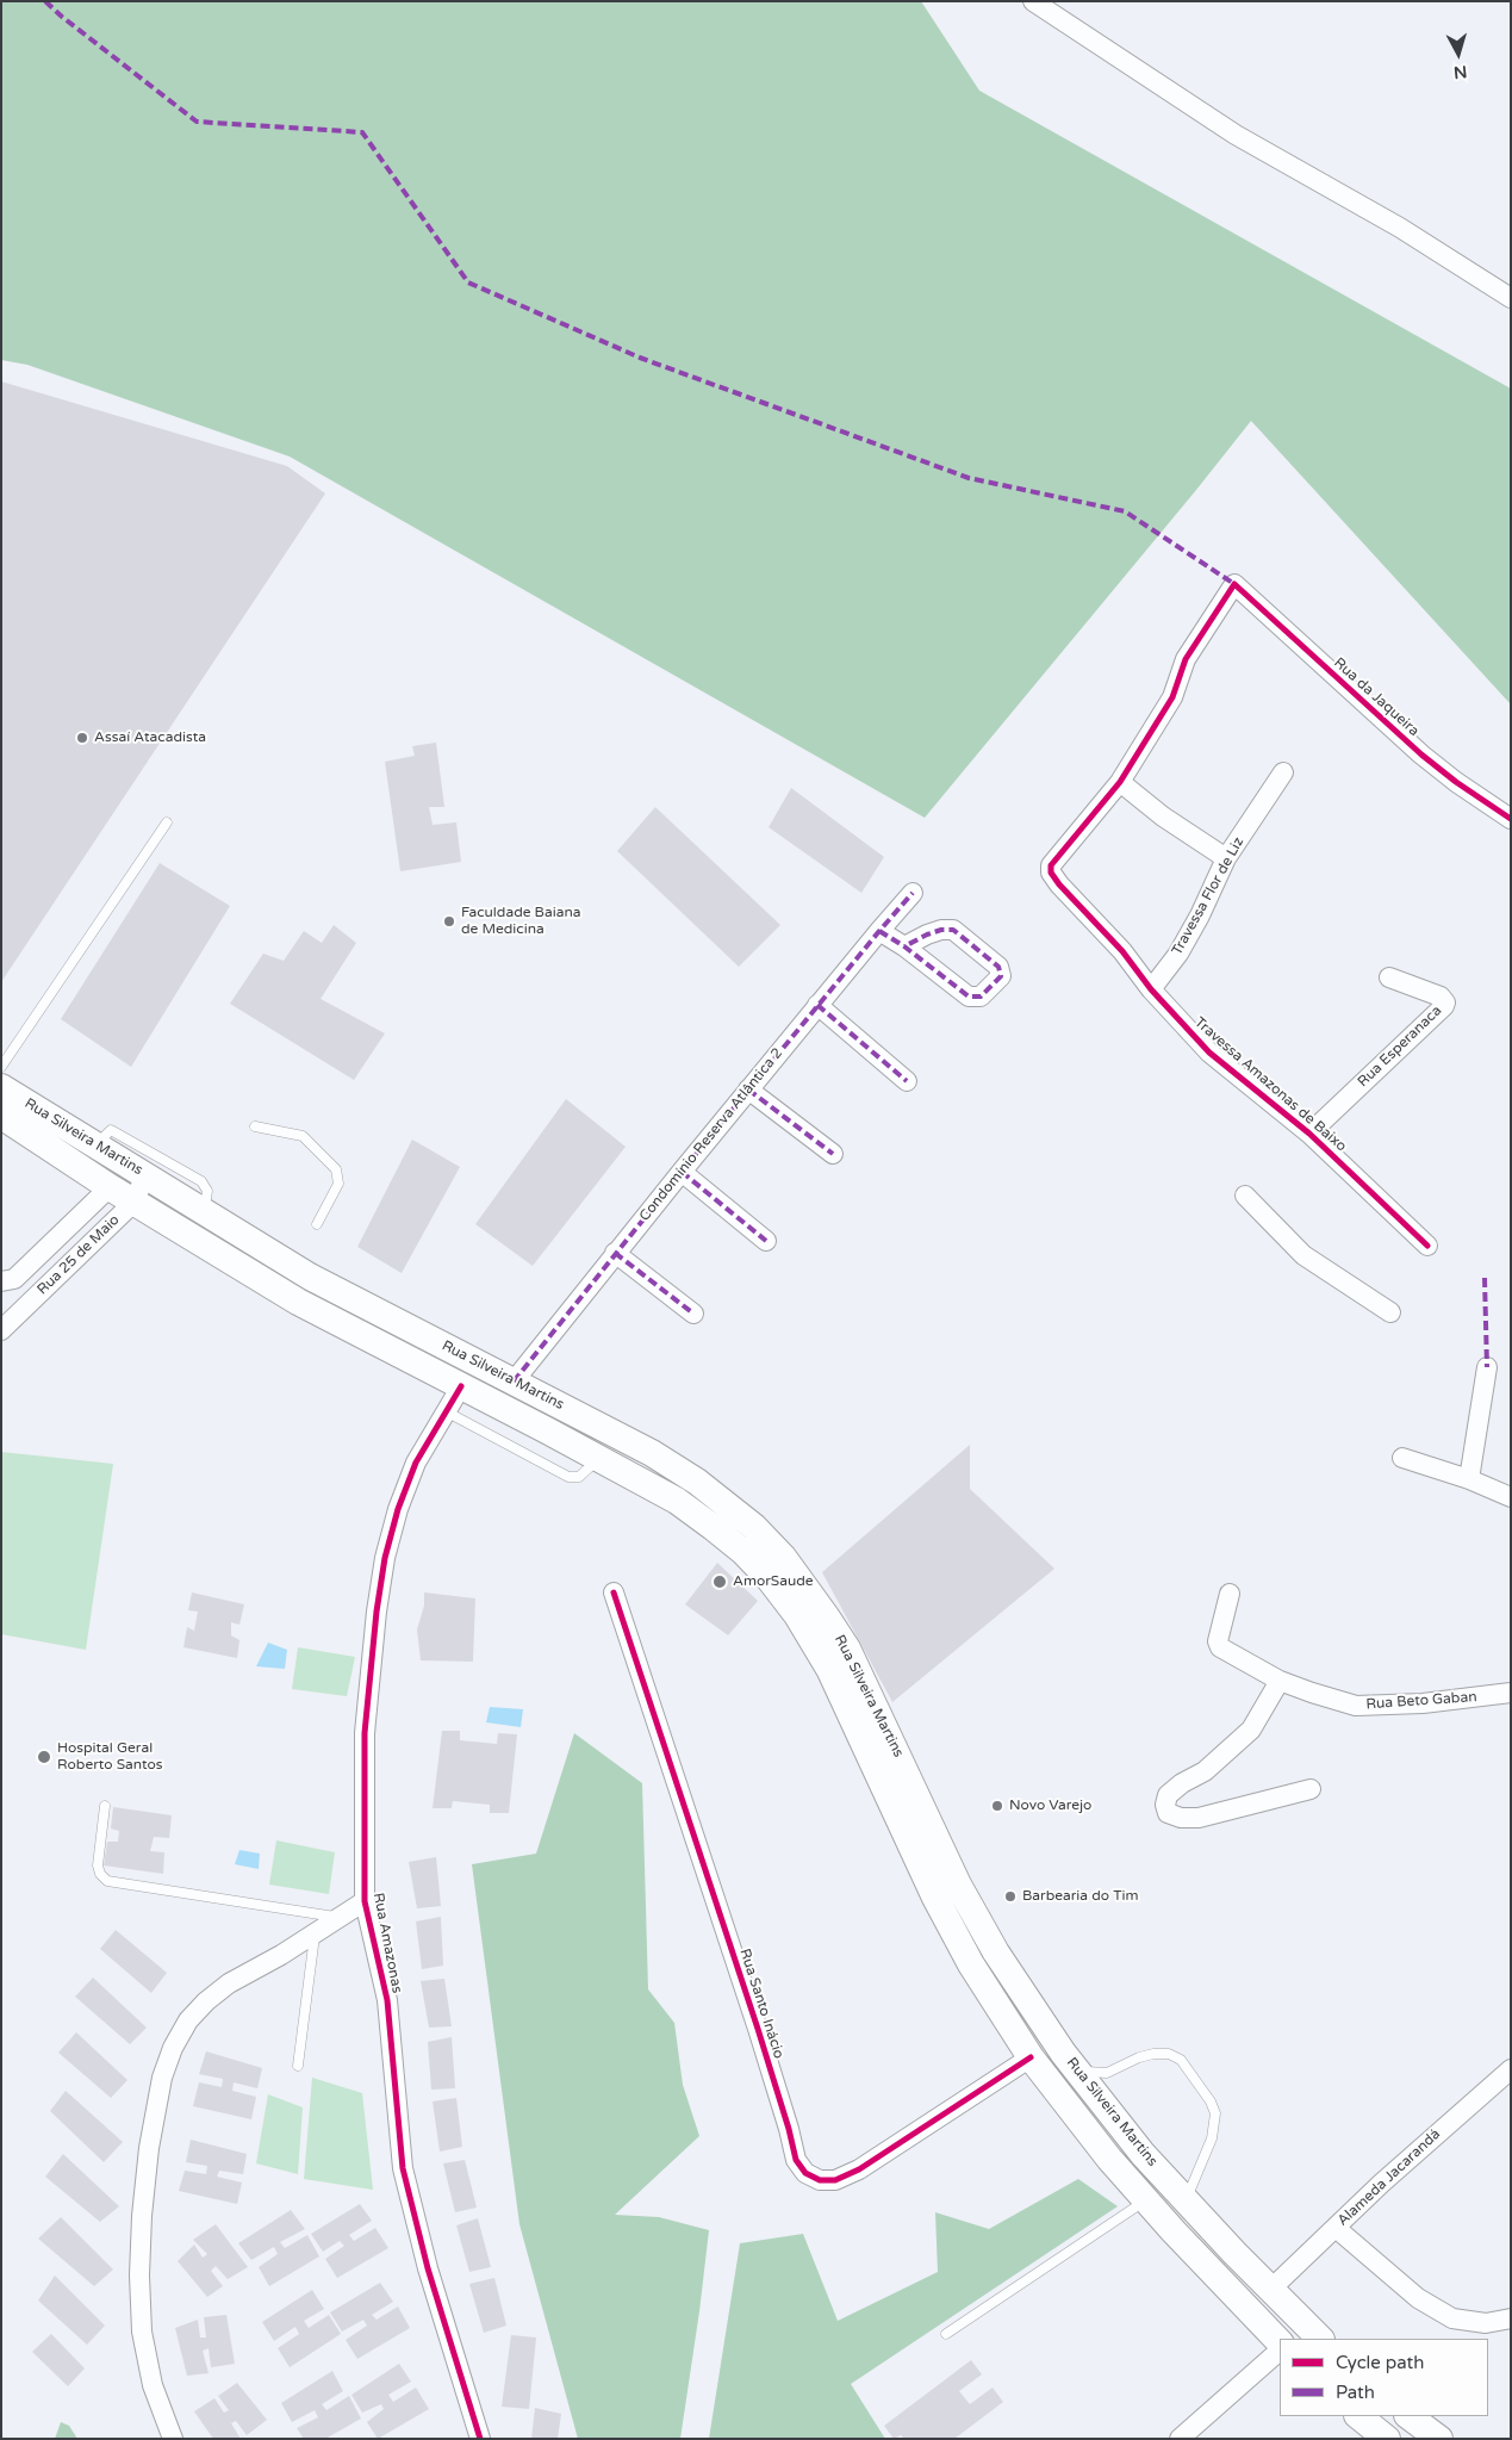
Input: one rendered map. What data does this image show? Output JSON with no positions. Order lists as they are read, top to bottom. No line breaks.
{"streets":{"main road":["Rua Silveira Martins"],"street":["Rua da Jaqueira","Travessa Flor de Liz","Rua Esperanaca","Travessa Amazonas de Baixo","Condomínio Reserva Atlântica 2","Rua 25 de Maio","Rua Beto Gaban","Rua Amazonas","Rua Santo Inácio","Alameda Jacarandá"]},"crossings":[["Rua da Jaqueira","Travessa Amazonas de Baixo"],["Travessa Flor de Liz","Travessa Amazonas de Baixo"],["Rua Esperanaca","Travessa Amazonas de Baixo"],["Condomínio Reserva Atlântica 2","Rua Silveira Martins"],["Rua Silveira Martins","Rua 25 de Maio"],["Rua Silveira Martins","Rua Amazonas"],["Rua Silveira Martins","Rua Santo Inácio"],["Rua Silveira Martins","Alameda Jacarandá"]],"places":["Assaí Atacadista","Faculdade Baiana de Medicina","AmorSaude","Hospital Geral Roberto Santos","Novo Varejo","Barbearia do Tim"],"legend":["Cycle path","Path"],"north":"bottom"}
